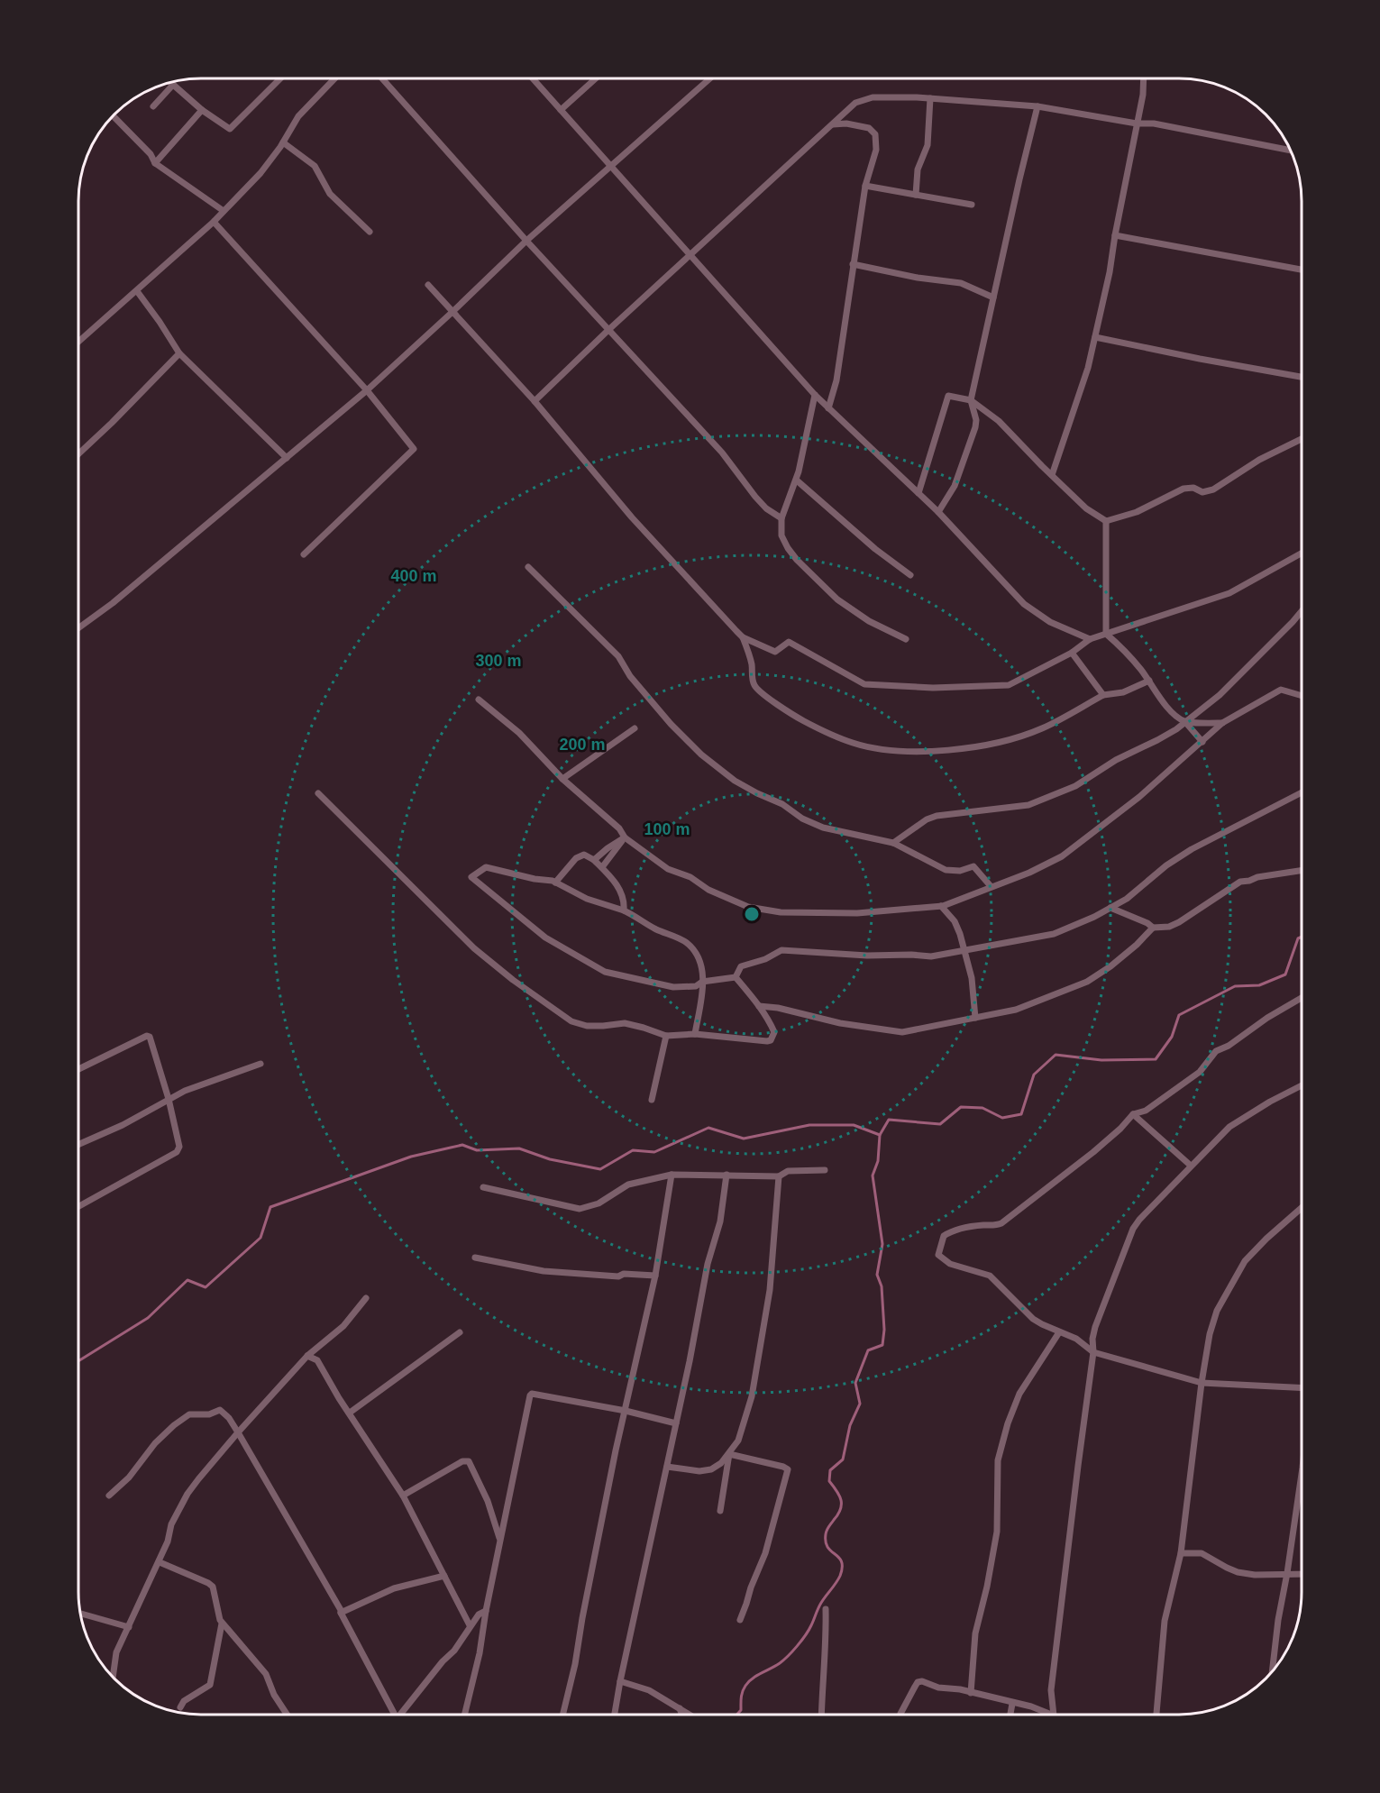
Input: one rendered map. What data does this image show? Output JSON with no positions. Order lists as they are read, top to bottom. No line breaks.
{"rings":["400 m","300 m","200 m","100 m"]}
